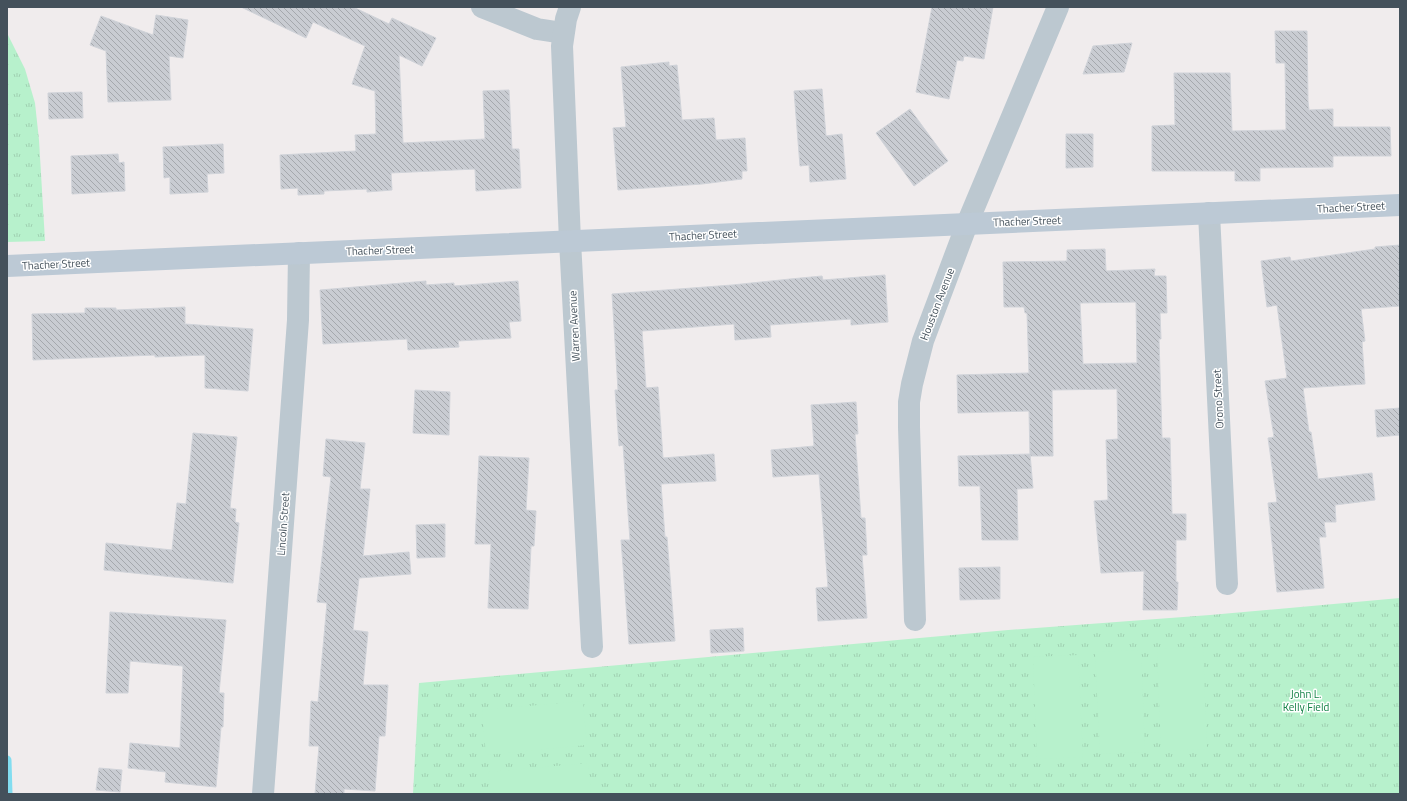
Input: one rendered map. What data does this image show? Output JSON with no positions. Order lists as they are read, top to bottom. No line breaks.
{"streets":{"street":["Thacher Street","Houston Avenue","Warren Avenue","Orono Street","Lincoln Street"]},"crossings":[["Thacher Street","Houston Avenue"],["Thacher Street","Warren Avenue"],["Thacher Street","Orono Street"],["Thacher Street","Lincoln Street"]],"parks":["John L. Kelly Field"]}
